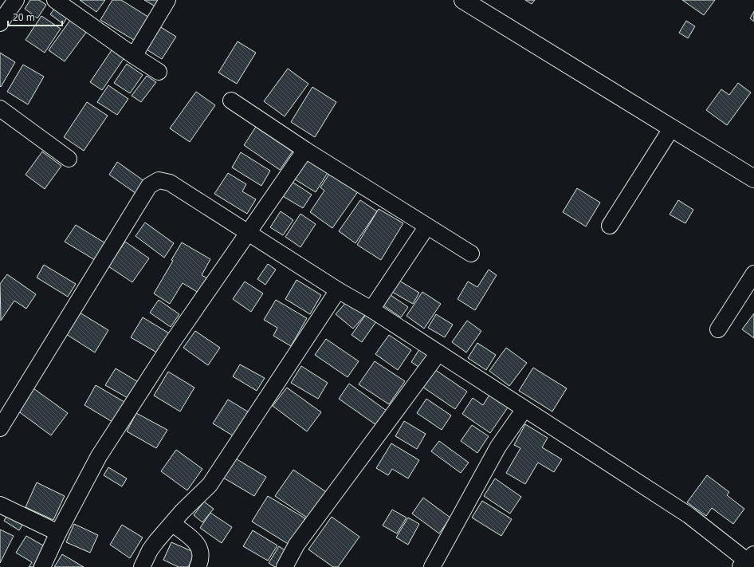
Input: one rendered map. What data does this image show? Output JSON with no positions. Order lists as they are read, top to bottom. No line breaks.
{"scale_bar":"20 m"}
